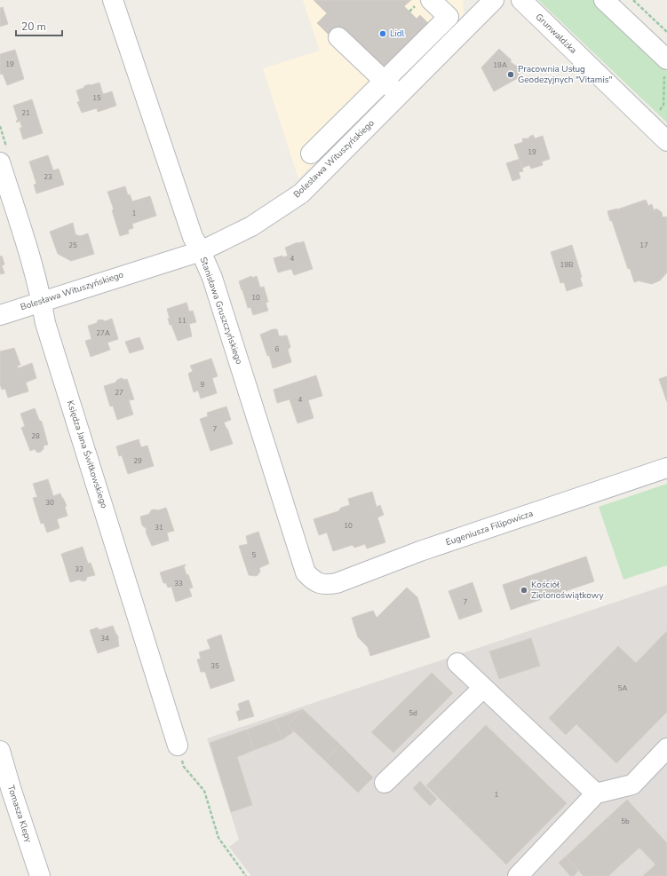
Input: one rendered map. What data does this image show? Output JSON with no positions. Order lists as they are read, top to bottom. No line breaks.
{"streets":{"street":["Grunwaldzka","Bolesława Wituszyńskiego","Stanisława Gruszczyńskiego","Księdza Jana Świtkowskiego","Eugeniusza Filipowicza","Tomasza Klepy"]},"crossings":[["Bolesława Wituszyńskiego","Stanisława Gruszczyńskiego"],["Bolesława Wituszyńskiego","Księdza Jana Świtkowskiego"],["Stanisława Gruszczyńskiego","Eugeniusza Filipowicza"]],"places":["Lidl","Pracownia Usług Geodezyjnych \"Vitamis\"","Kościół Zielonoświątkowy"],"house_numbers":["19","19A","15","21","19","23","1","25","17","4","19B","10","11","27A","6","9","27","4","7","28","29","30","10","31","5","32","33","7","34","35","5A","5d","1","5b"],"scale_bar":"20 m"}
